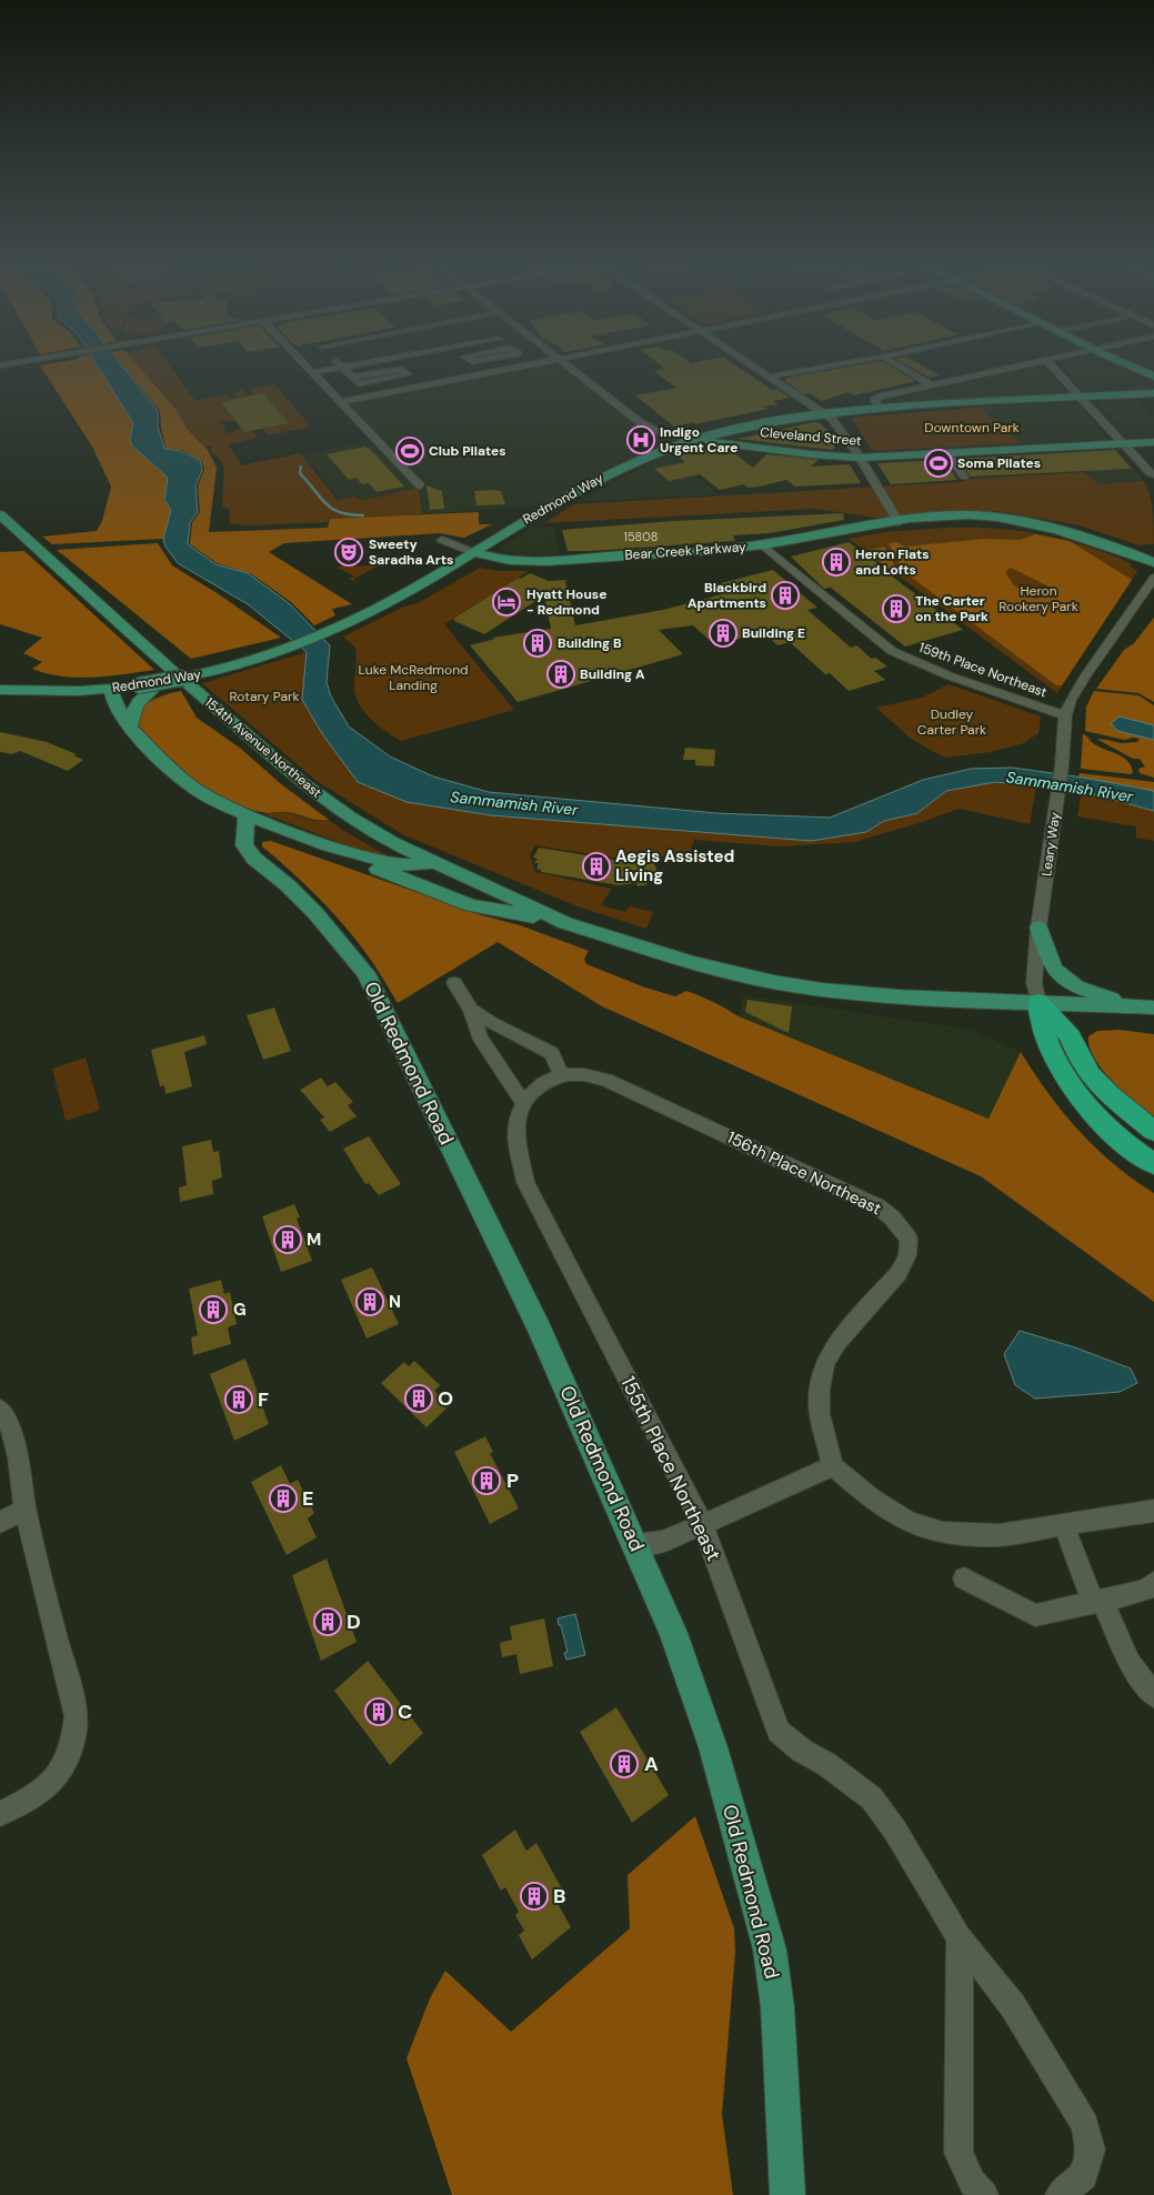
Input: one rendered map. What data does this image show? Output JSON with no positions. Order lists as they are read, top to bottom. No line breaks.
{"streets":{"main road":["Cleveland Street","Redmond Way","Bear Creek Parkway","154th Avenue Northeast","Old Redmond Road"],"street":["159th Place Northeast","Leary Way","156th Place Northeast","155th Place Northeast"]},"crossings":[["Cleveland Street","Redmond Way"],["Redmond Way","Bear Creek Parkway"],["Bear Creek Parkway","159th Place Northeast"],["159th Place Northeast","Leary Way"],["154th Avenue Northeast","Leary Way"]],"water":["Sammamish River"],"parks":["Downtown Park","Heron Rookery Park","Luke McRedmond Landing","Rotary Park","Dudley Carter Park"],"places":{"hospital":["Indigo Urgent Care"],"sports":["Club Pilates","Soma Pilates"],"theatre":["Sweety Saradha Arts"],"building":["Heron Flats and Lofts","Blackbird Apartments","The Carter on the Park","Building E","Building B","Building A","Aegis Assisted Living","M","N","G","O","F","P","E","D","C","A","B"],"hotel":["Hyatt House - Redmond"]},"house_numbers":["15808"]}
